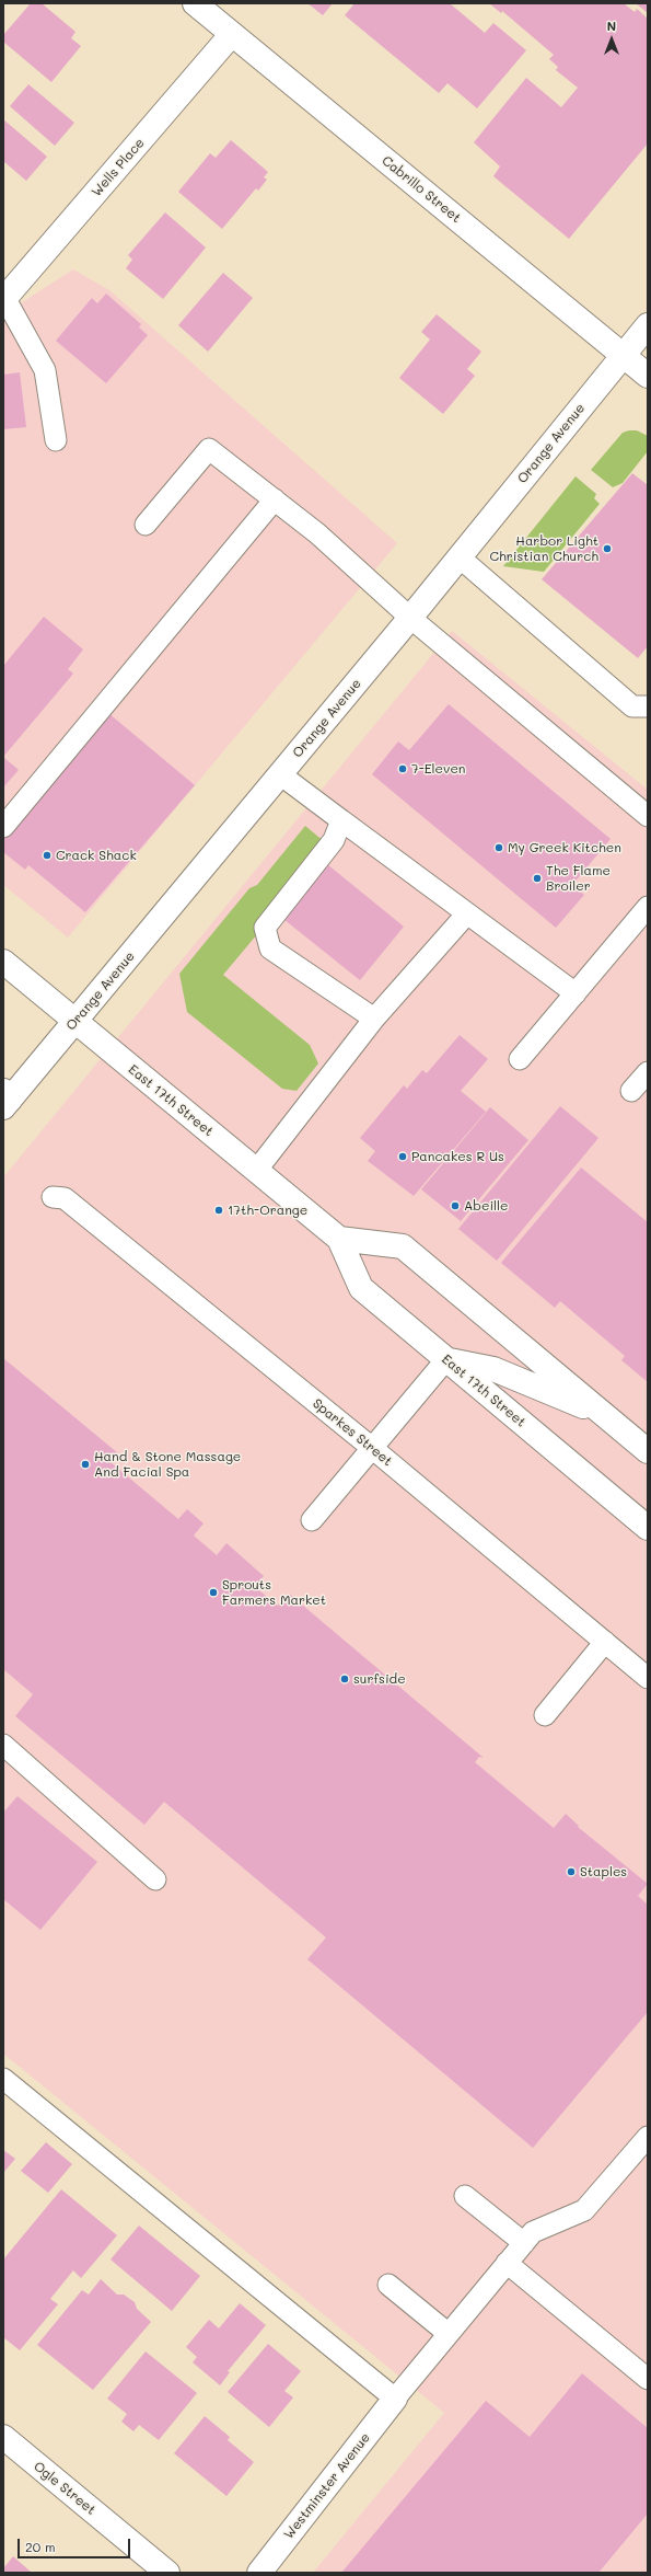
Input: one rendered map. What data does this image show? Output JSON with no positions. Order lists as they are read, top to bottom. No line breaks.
{"streets":{"street":["Wells Place","Cabrillo Street","Orange Avenue","East 17th Street","Westminster Avenue","Ogle Street"],"lane":["Sparkes Street"]},"crossings":[["Wells Place","Cabrillo Street"],["Cabrillo Street","Orange Avenue"],["Orange Avenue","East 17th Street"]],"places":["Harbor Light Christian Church","7-Eleven","My Greek Kitchen","Crack Shack","The Flame Broiler","Pancakes R Us","Abeille","17th-Orange","Hand & Stone Massage And Facial Spa","Sprouts Farmers Market","surfside","Staples"],"scale_bar":"20 m","north":"top"}
